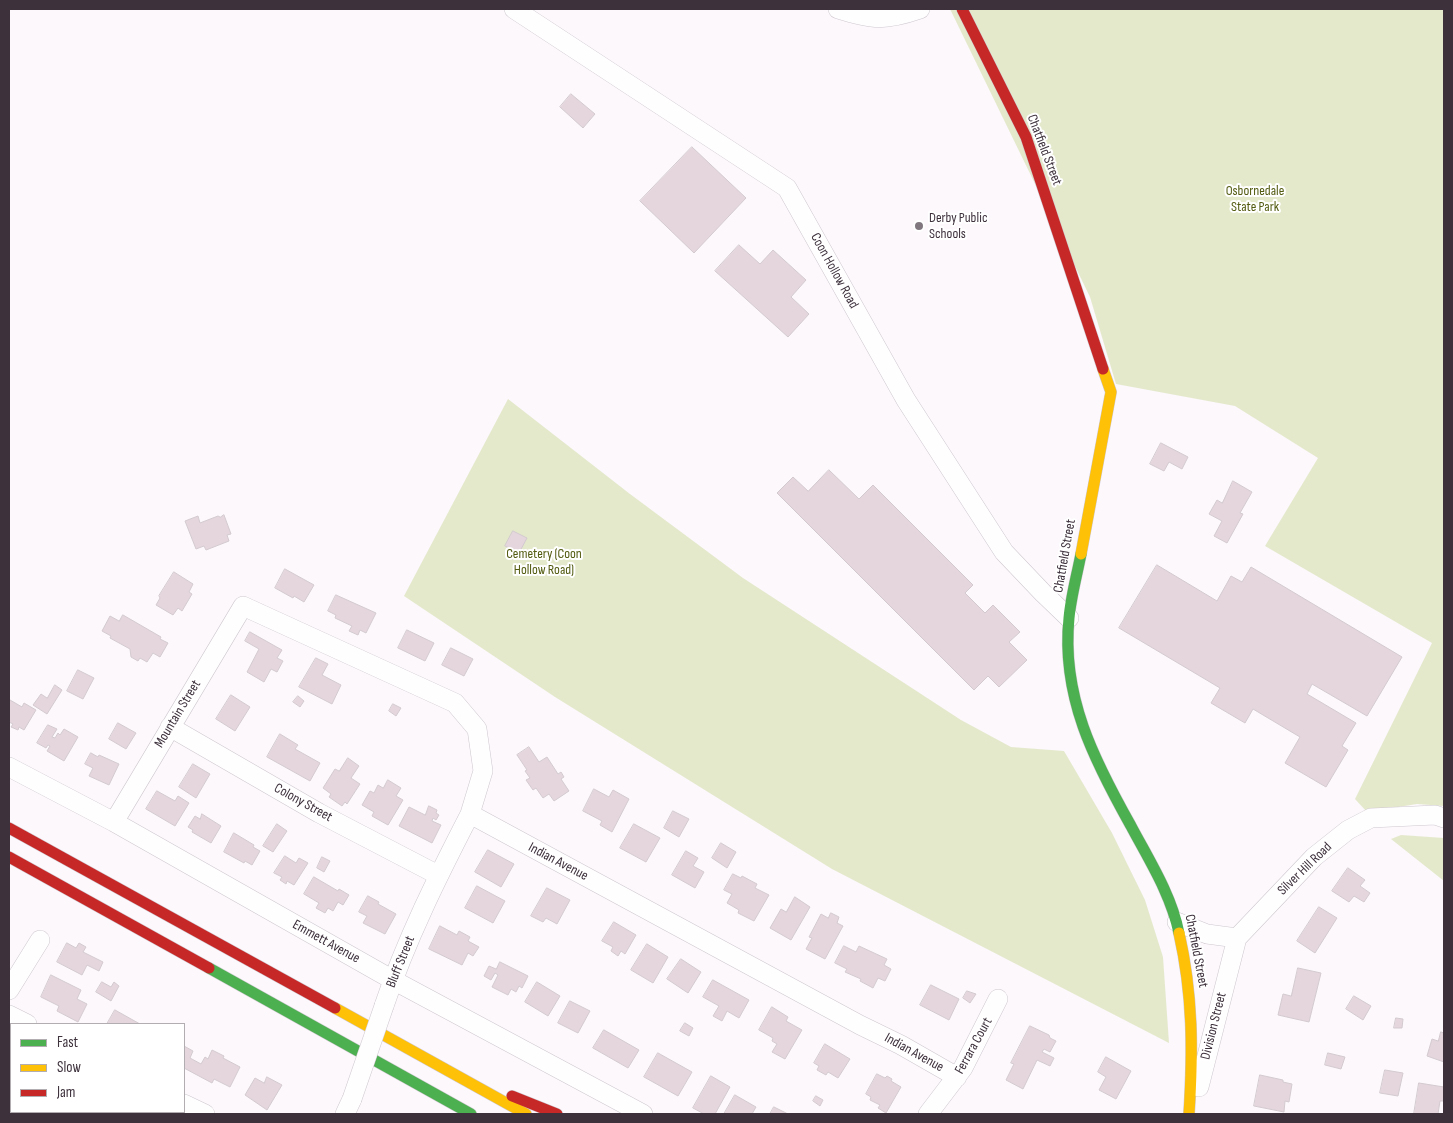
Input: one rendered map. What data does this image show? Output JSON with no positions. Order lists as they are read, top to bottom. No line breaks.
{"streets":{"main road":["Chatfield Street"],"street":["Coon Hollow Road","Mountain Street","Colony Street","Indian Avenue","Silver Hill Road","Emmett Avenue","Bluff Street","Division Street","Ferrara Court"]},"crossings":[["Chatfield Street","Coon Hollow Road"],["Chatfield Street","Division Street"],["Mountain Street","Colony Street"],["Mountain Street","Indian Avenue"],["Mountain Street","Emmett Avenue"],["Mountain Street","Bluff Street"],["Colony Street","Bluff Street"],["Indian Avenue","Bluff Street"],["Indian Avenue","Ferrara Court"],["Silver Hill Road","Division Street"],["Emmett Avenue","Bluff Street"]],"parks":["Osbornedale State Park","Cemetery (Coon Hollow Road)"],"places":["Derby Public Schools"],"legend":["Fast","Slow","Jam"]}
